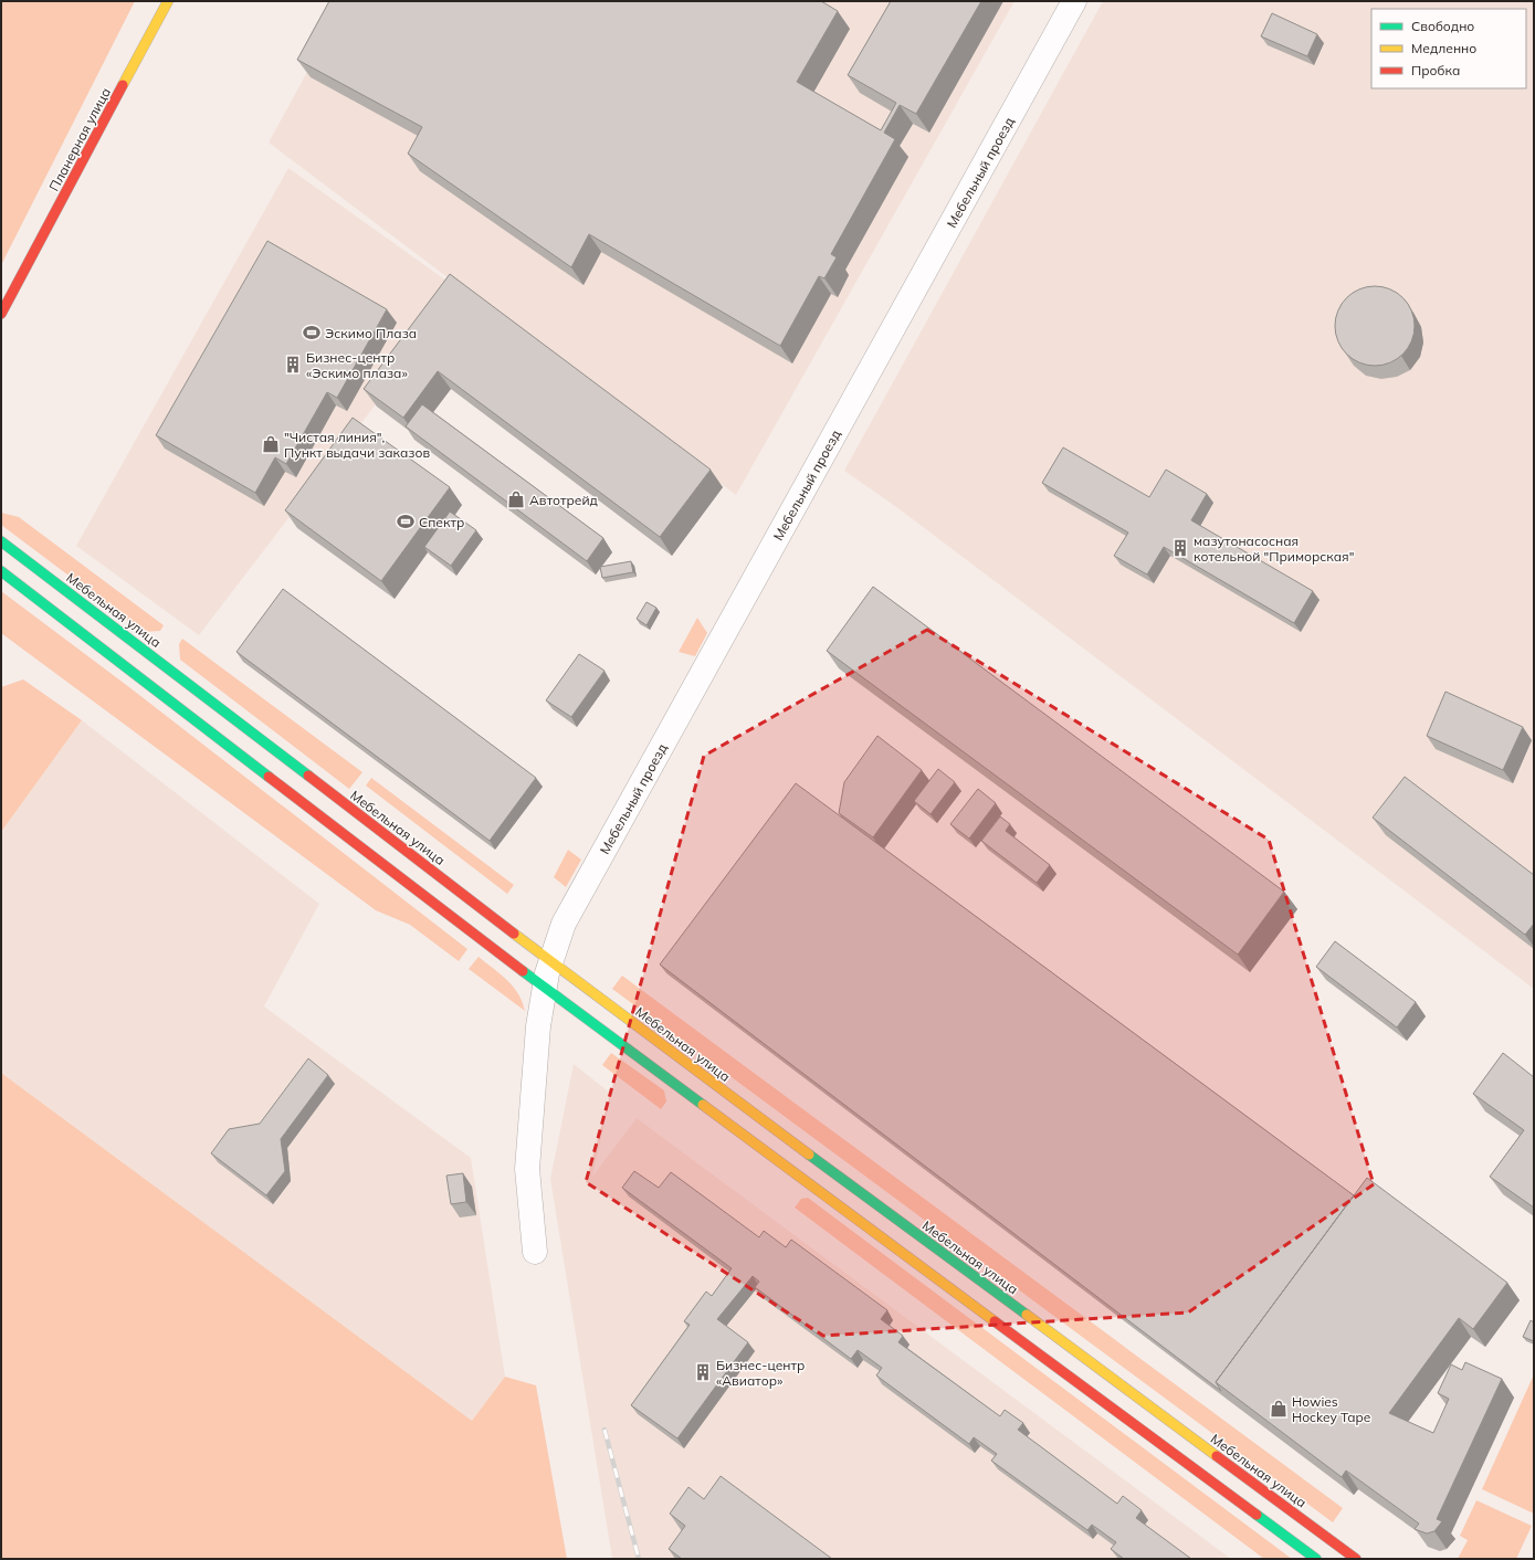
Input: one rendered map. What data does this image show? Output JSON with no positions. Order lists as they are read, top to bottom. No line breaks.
{"streets":{"street":["Планерная улица","Мебельный проезд","Мебельная улица"]},"crossings":[["Мебельный проезд","Мебельная улица"]],"places":{"sports":["Эскимо Плаза","Спектр"],"building":["Бизнес-центр «Эскимо плаза»","мазутонасосная котельной \"Приморская\"","Бизнес-центр «Авиатор»"],"shop":["\"Чистая линия\", Пункт выдачи заказов","Автотрейд","Howies Hockey Tape"]},"legend":["Свободно","Медленно","Пробка"]}
